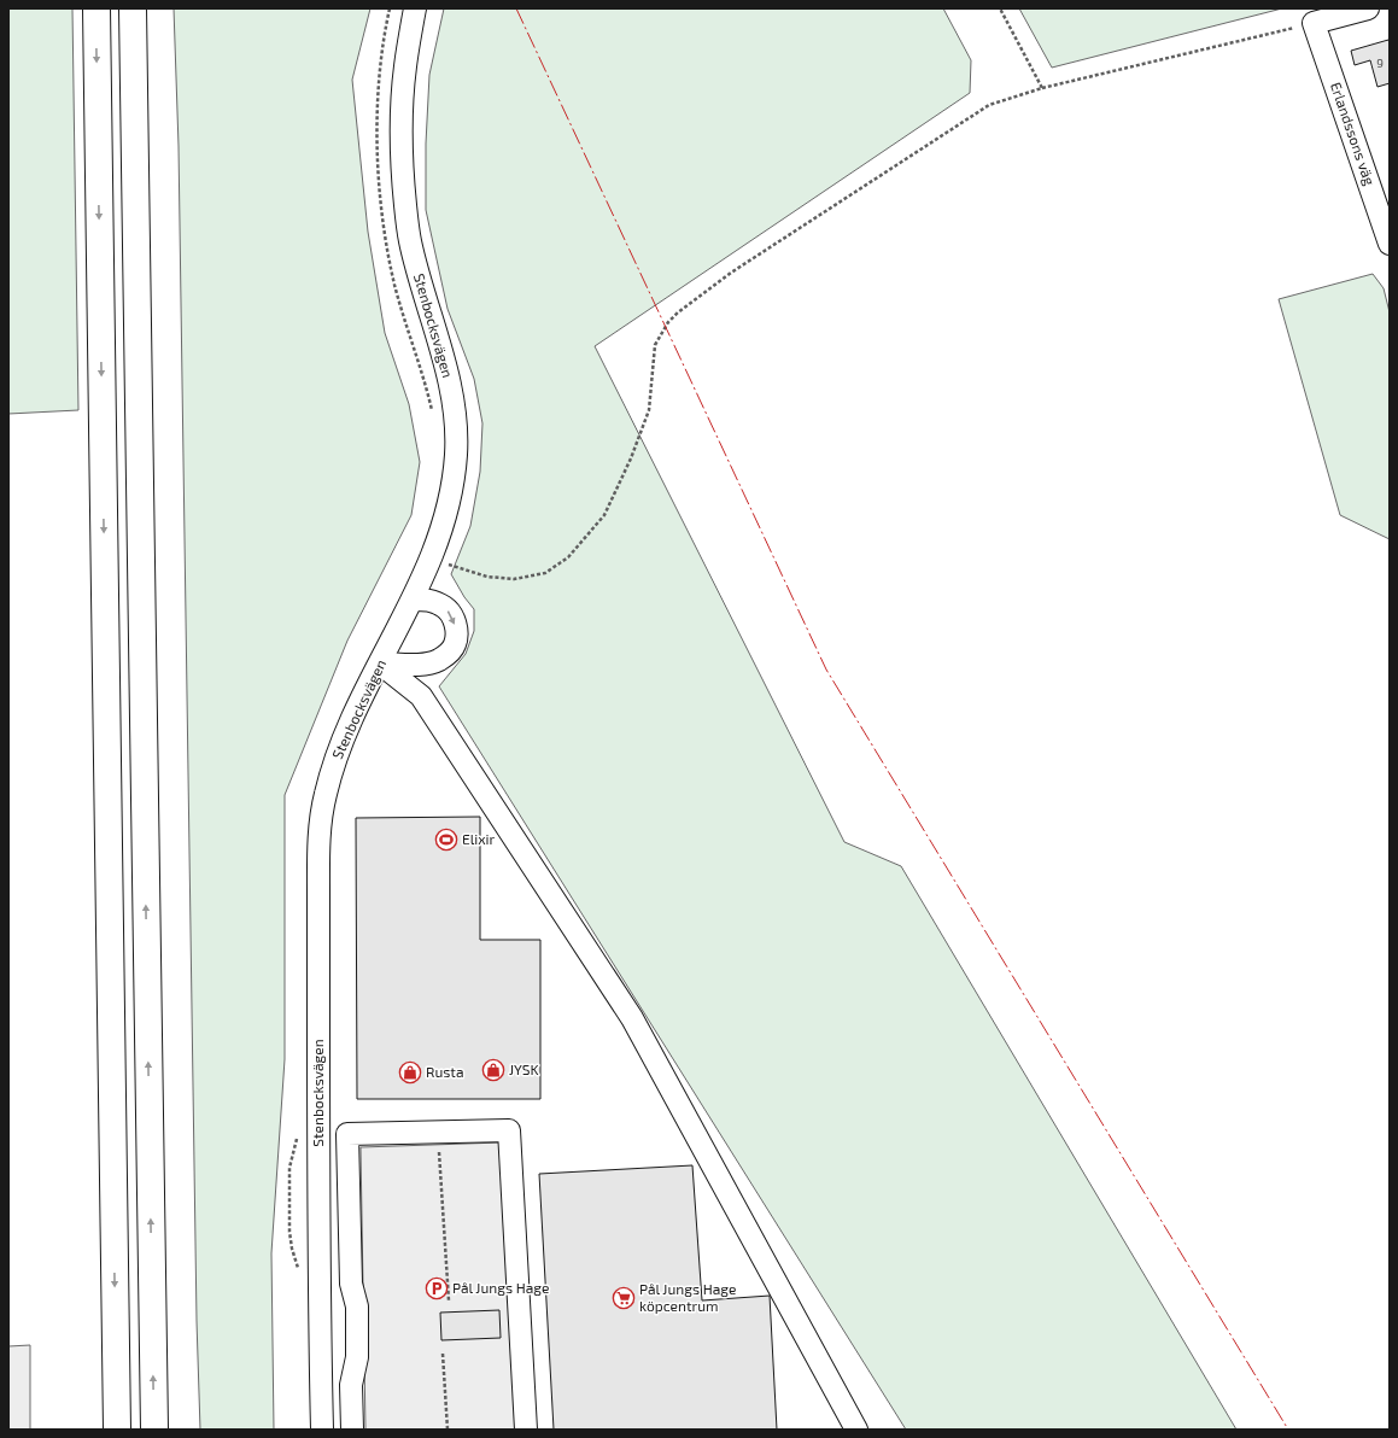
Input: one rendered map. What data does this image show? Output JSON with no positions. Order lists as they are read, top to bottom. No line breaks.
{"streets":{"street":["Erlandssons väg","Stenbocksvägen"]},"places":{"sports":["Elixir"],"shop":["JYSK","Rusta"],"parking":["Pål Jungs Hage"],"supermarket":["Pål Jungs Hage köpcentrum"]},"house_numbers":["9"]}
